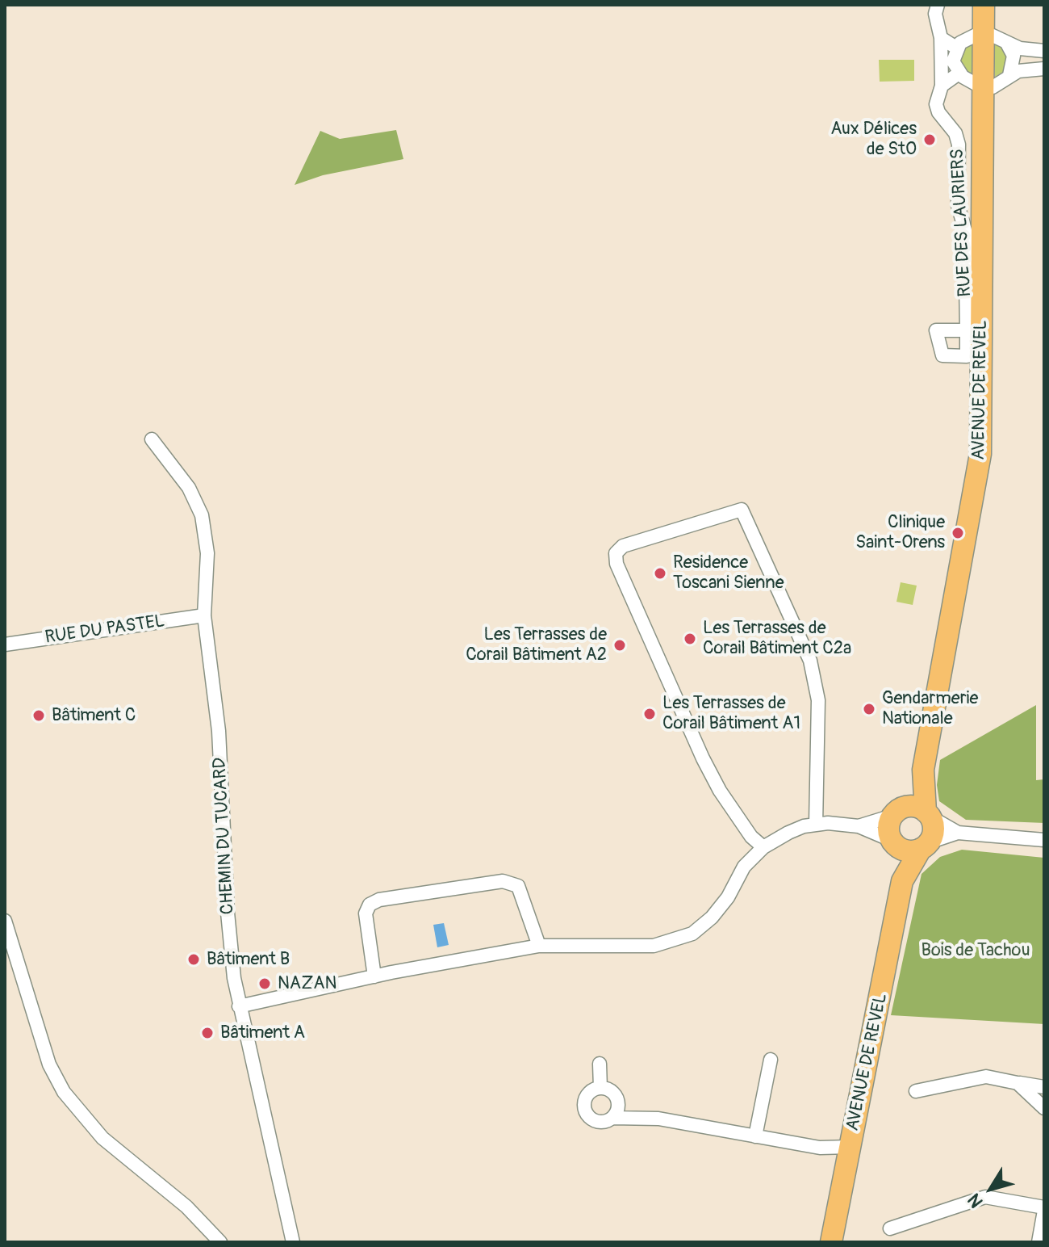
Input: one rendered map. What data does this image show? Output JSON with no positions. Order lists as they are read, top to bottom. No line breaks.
{"streets":{"main road":["AVENUE DE REVEL"],"street":["RUE DES LAURIERS","RUE DU PASTEL","CHEMIN DU TUCARD"]},"crossings":[["RUE DU PASTEL","CHEMIN DU TUCARD"]],"parks":["Bois de Tachou"],"places":["Aux Délices de StO","Clinique Saint-Orens","Residence Toscani Sienne","Les Terrasses de Corail Bâtiment C2a","Les Terrasses de Corail Bâtiment A2","Gendarmerie Nationale","Les Terrasses de Corail Bâtiment A1","Bâtiment C","Bâtiment B","NAZAN","Bâtiment A"],"north":"bottom left"}
